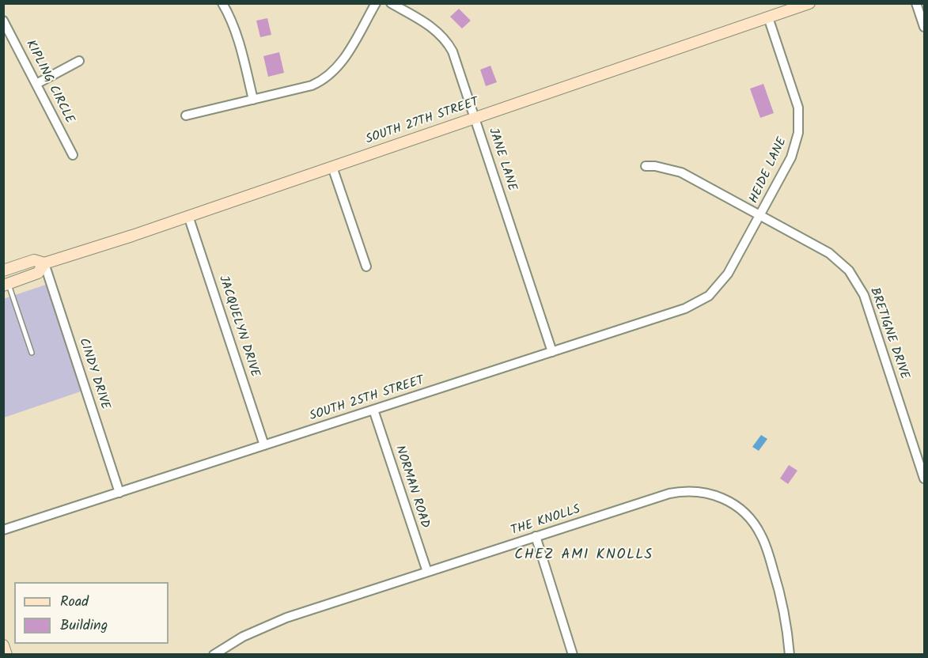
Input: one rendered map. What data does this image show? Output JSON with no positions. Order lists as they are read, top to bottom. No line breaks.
{"streets":{"main road":["SOUTH 27TH STREET"],"street":["KIPLING CIRCLE","JANE LANE","HEIDE LANE","JACQUELYN DRIVE","BRETIGNE DRIVE","CINDY DRIVE","SOUTH 25TH STREET","NORMAN ROAD","THE KNOLLS"]},"crossings":[["SOUTH 27TH STREET","JANE LANE"],["SOUTH 27TH STREET","HEIDE LANE"],["SOUTH 27TH STREET","JACQUELYN DRIVE"],["SOUTH 27TH STREET","CINDY DRIVE"],["JANE LANE","SOUTH 25TH STREET"],["HEIDE LANE","BRETIGNE DRIVE"],["HEIDE LANE","SOUTH 25TH STREET"],["JACQUELYN DRIVE","SOUTH 25TH STREET"],["CINDY DRIVE","SOUTH 25TH STREET"],["SOUTH 25TH STREET","NORMAN ROAD"],["NORMAN ROAD","THE KNOLLS"]],"districts":["CHEZ AMI KNOLLS"],"legend":["Road","Building"]}
